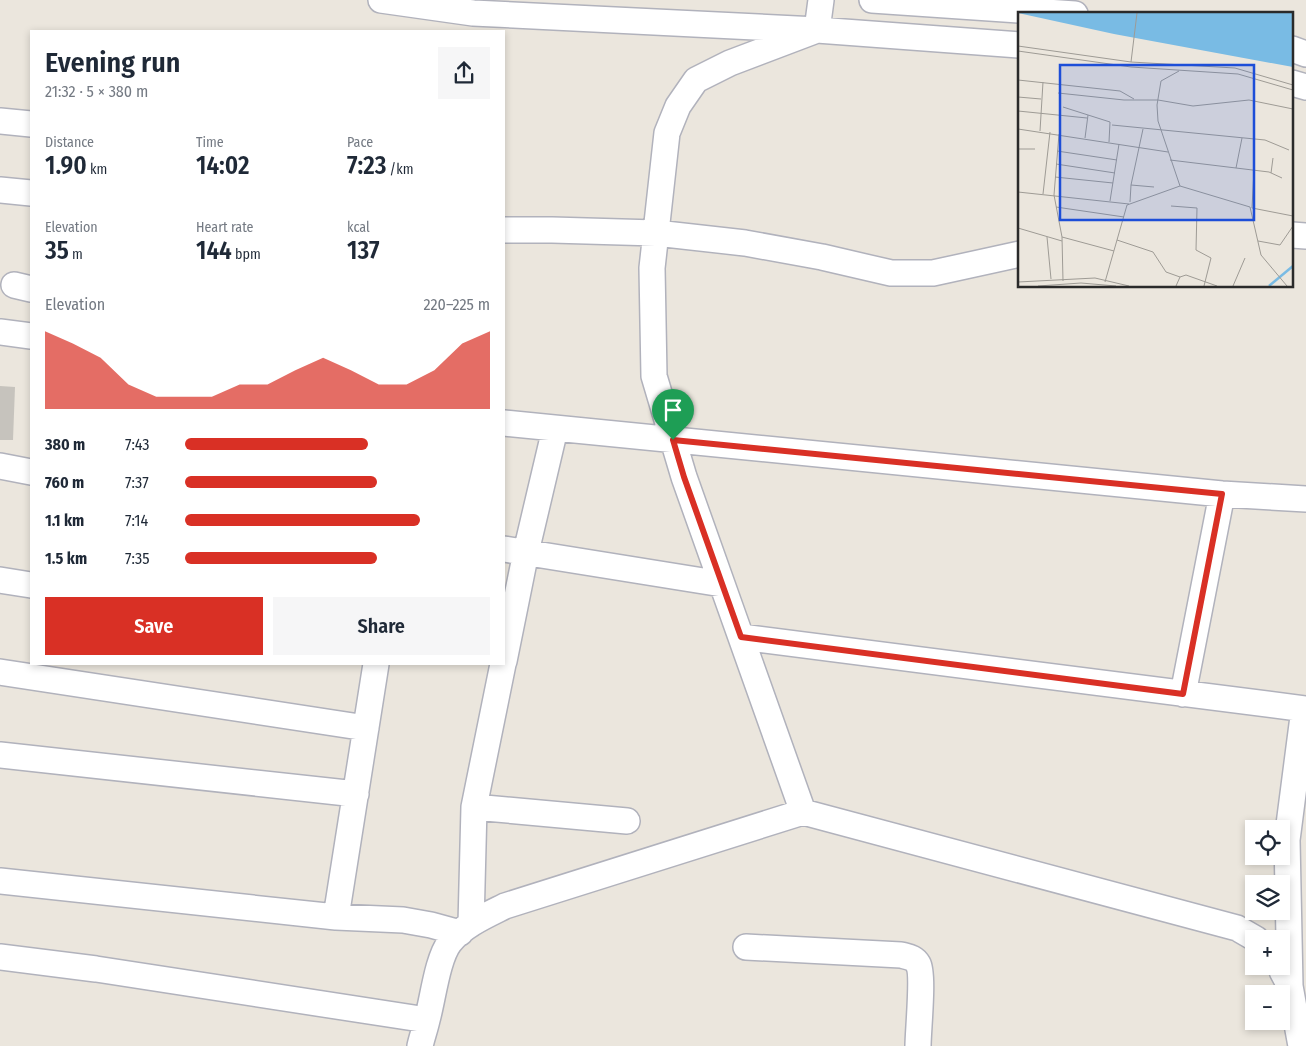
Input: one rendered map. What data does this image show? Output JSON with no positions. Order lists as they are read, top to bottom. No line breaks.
{"page":{"heading":["Evening run","21:32 · 5 × 380 m"],"stats":[["Distance","1.90 km"],["Time","14:02"],["Pace","7:23 /km"],["Elevation","35 m"],["Heart rate","144 bpm"],["kcal","137"]],"chart":["Elevation","220–225 m"],"list":[{"name":"380 m","note":"7:43"},{"name":"760 m","note":"7:37"},{"name":"1.1 km","note":"7:14"},{"name":"1.5 km","note":"7:35"}],"buttons":["Save","Share"],"map_buttons":["+","−"]}}
